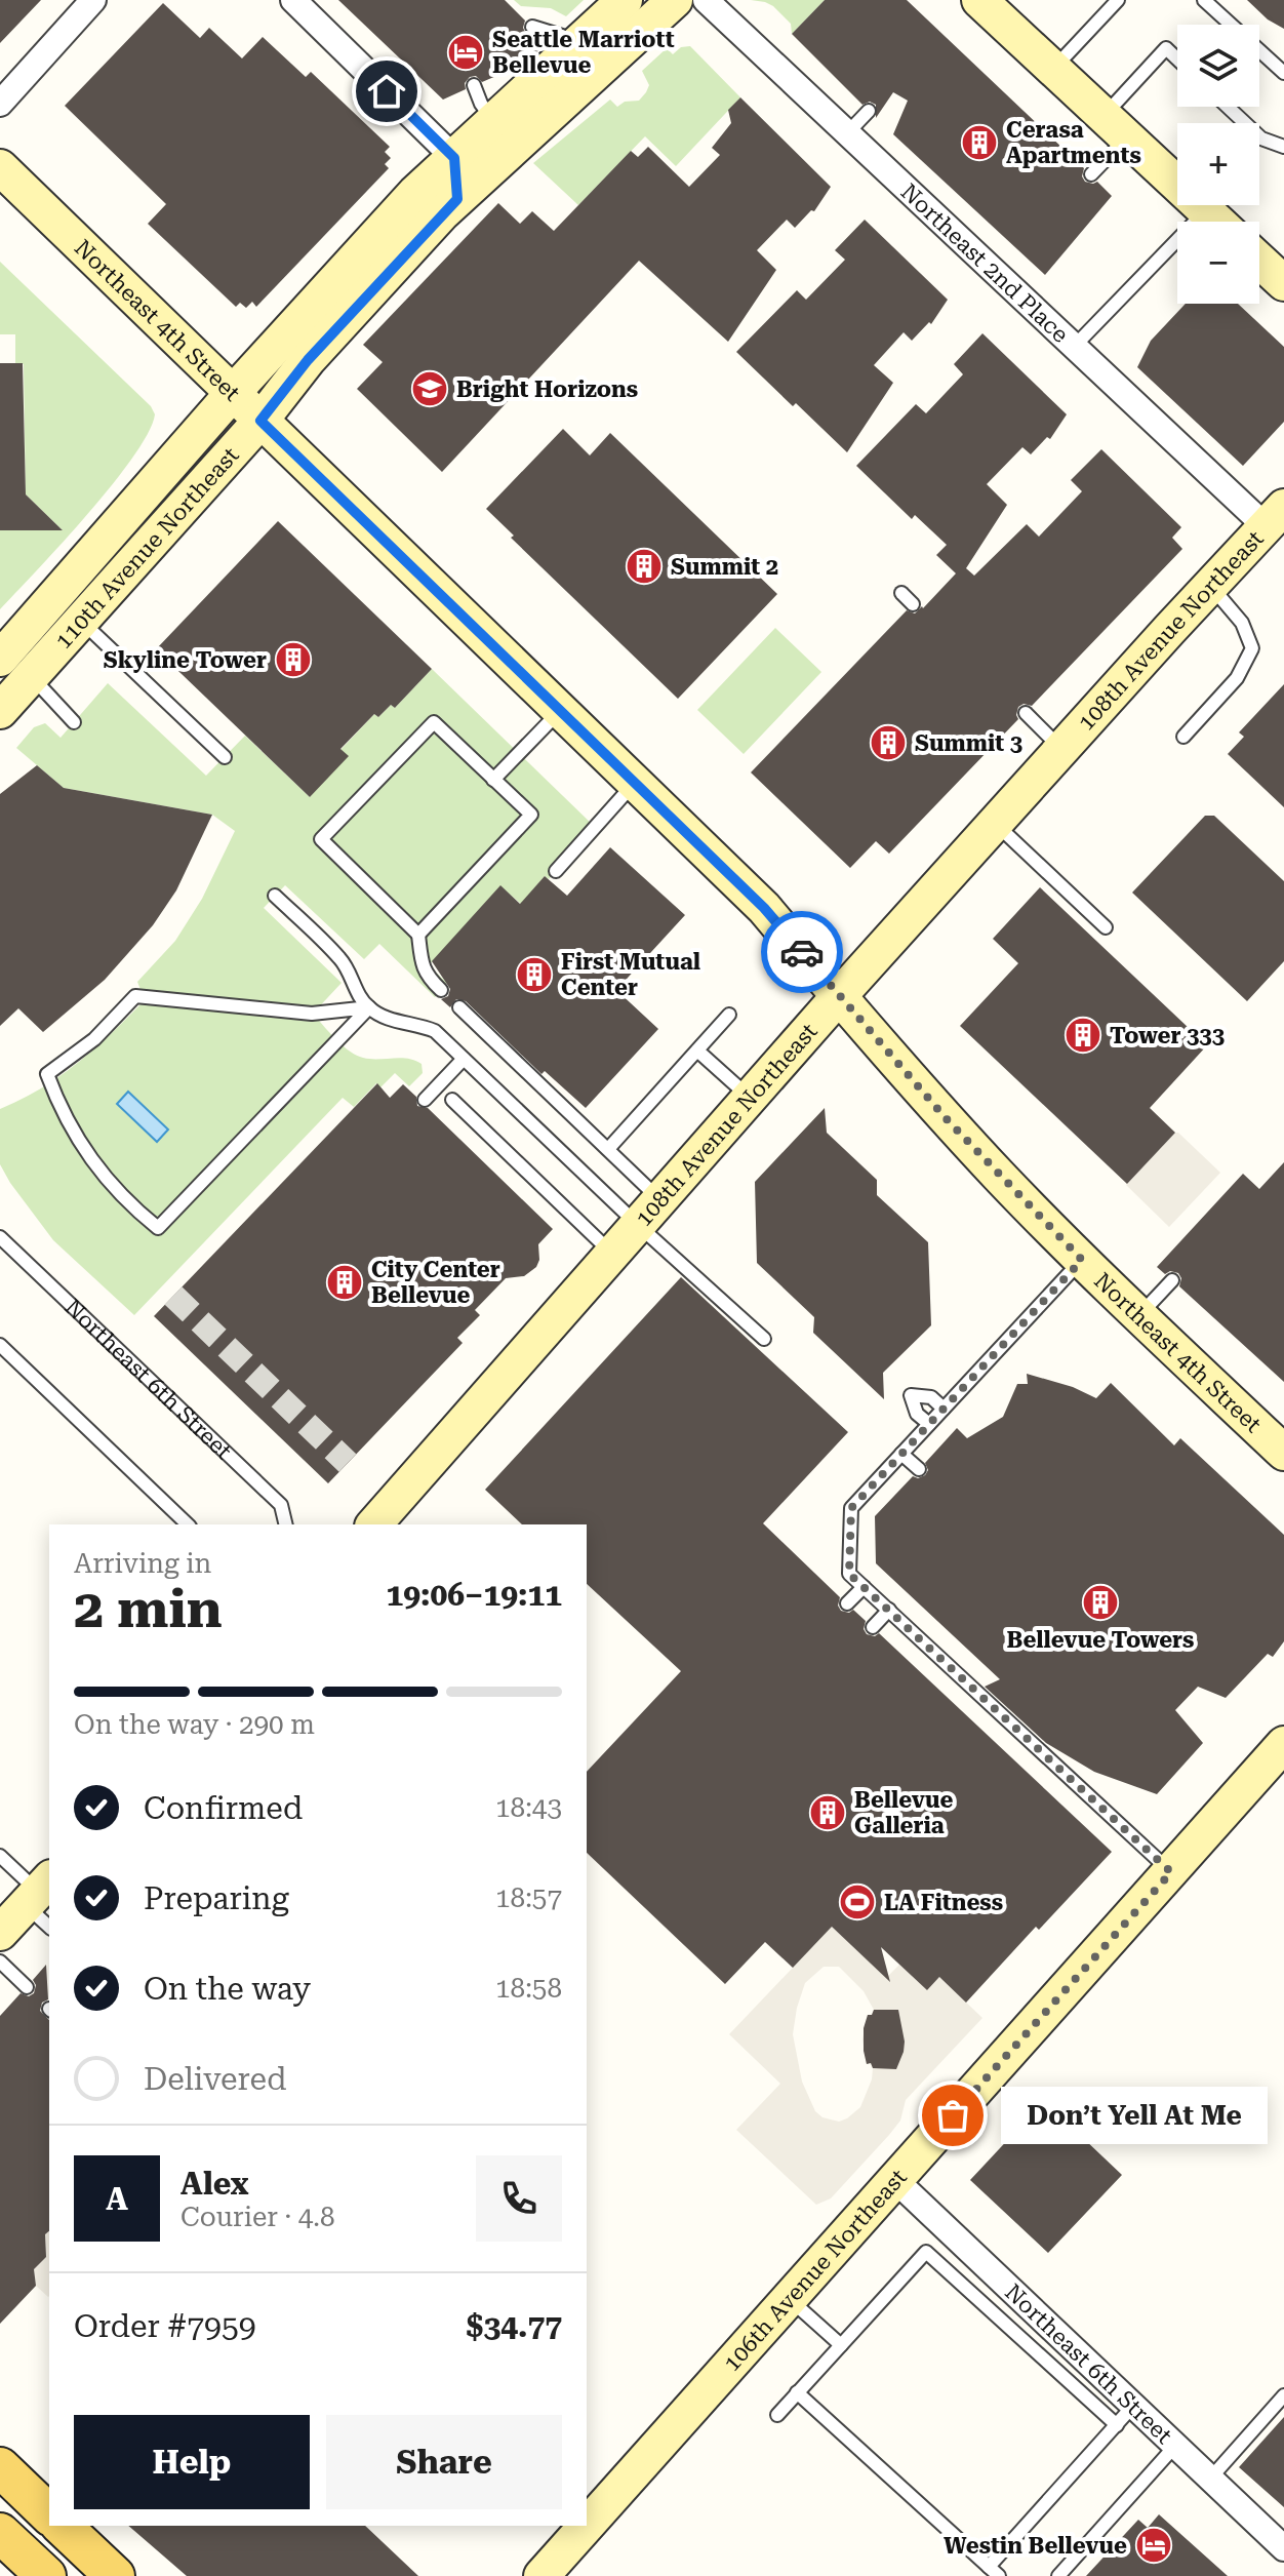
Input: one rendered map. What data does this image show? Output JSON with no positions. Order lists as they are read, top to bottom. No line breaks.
{"streets":{"street":["Northeast 2nd Place","Northeast 4th Street","110th Avenue Northeast","108th Avenue Northeast","Northeast 6th Street","106th Avenue Northeast"]},"crossings":[["Northeast 2nd Place","108th Avenue Northeast"],["Northeast 4th Street","110th Avenue Northeast"],["Northeast 4th Street","108th Avenue Northeast"],["Northeast 6th Street","106th Avenue Northeast"]],"places":{"hotel":["Seattle Marriott Bellevue","Westin Bellevue"],"building":["Cerasa Apartments","Summit 2","Skyline Tower","Summit 3","First Mutual Center","Tower 333","City Center Bellevue","Bellevue Towers","Bellevue Galleria"],"school or university":["Bright Horizons"],"sports":["LA Fitness"],"other":["Don’t Yell At Me"]},"page":{"map_buttons":["+","−"],"heading":["2 min","Arriving in","19:06–19:11"],"panel":["Alex","Courier · 4.8","Order #7959","$34.77"],"bar":"On the way · 290 m","list":[["Confirmed","18:43"],["Preparing","18:57"],["On the way","18:58"],"Delivered"],"bubble":"Don’t Yell At Me","round":"A","buttons":["Help","Share"]}}
